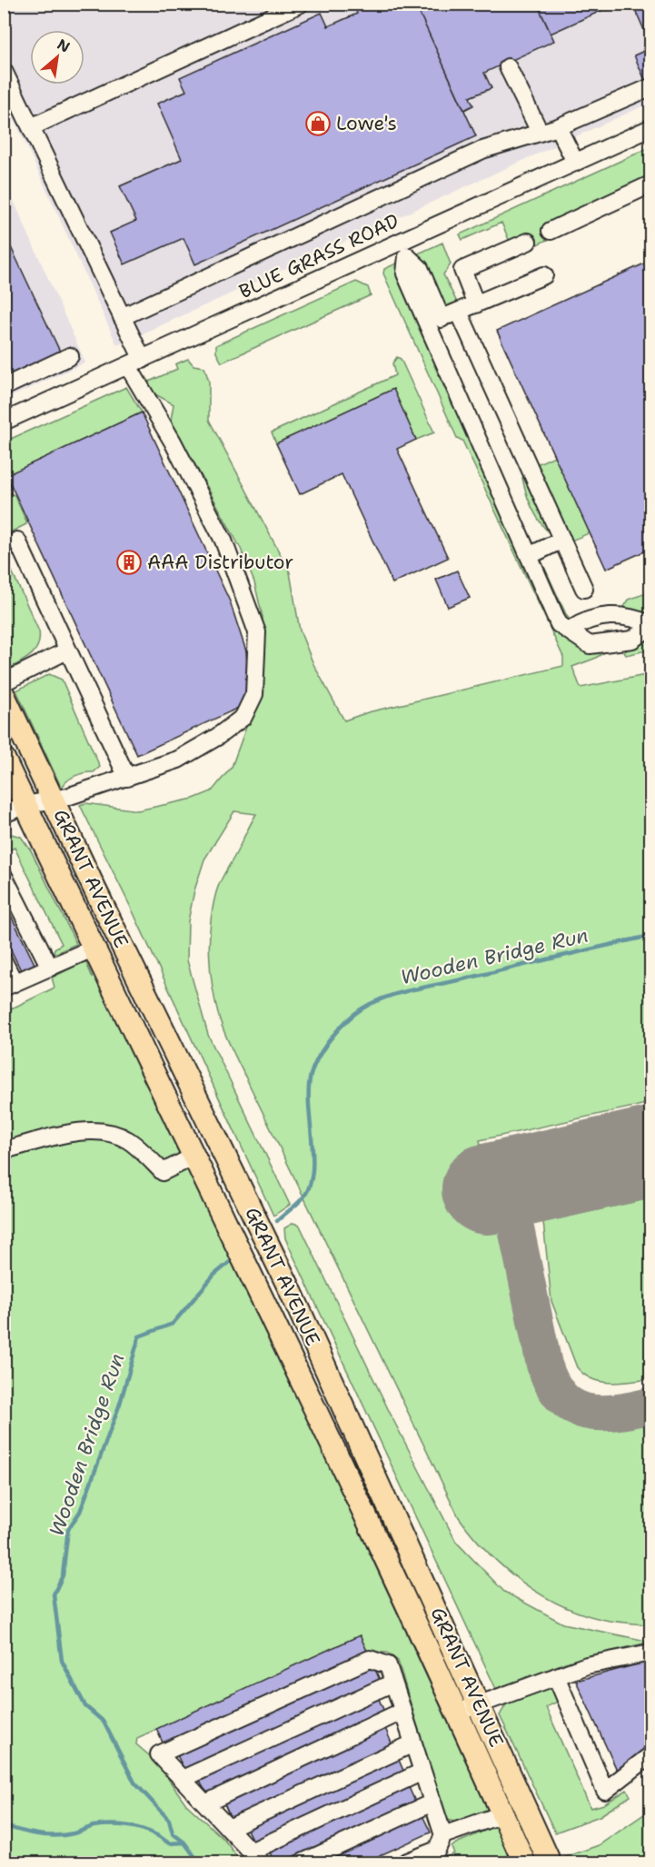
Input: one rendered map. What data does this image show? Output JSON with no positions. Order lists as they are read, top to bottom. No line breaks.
{"streets":{"main road":["GRANT AVENUE"],"street":["BLUE GRASS ROAD"]},"water":["Wooden Bridge Run"],"places":{"shop":["Lowe's"],"building":["AAA Distributor"]},"north":"top right"}
